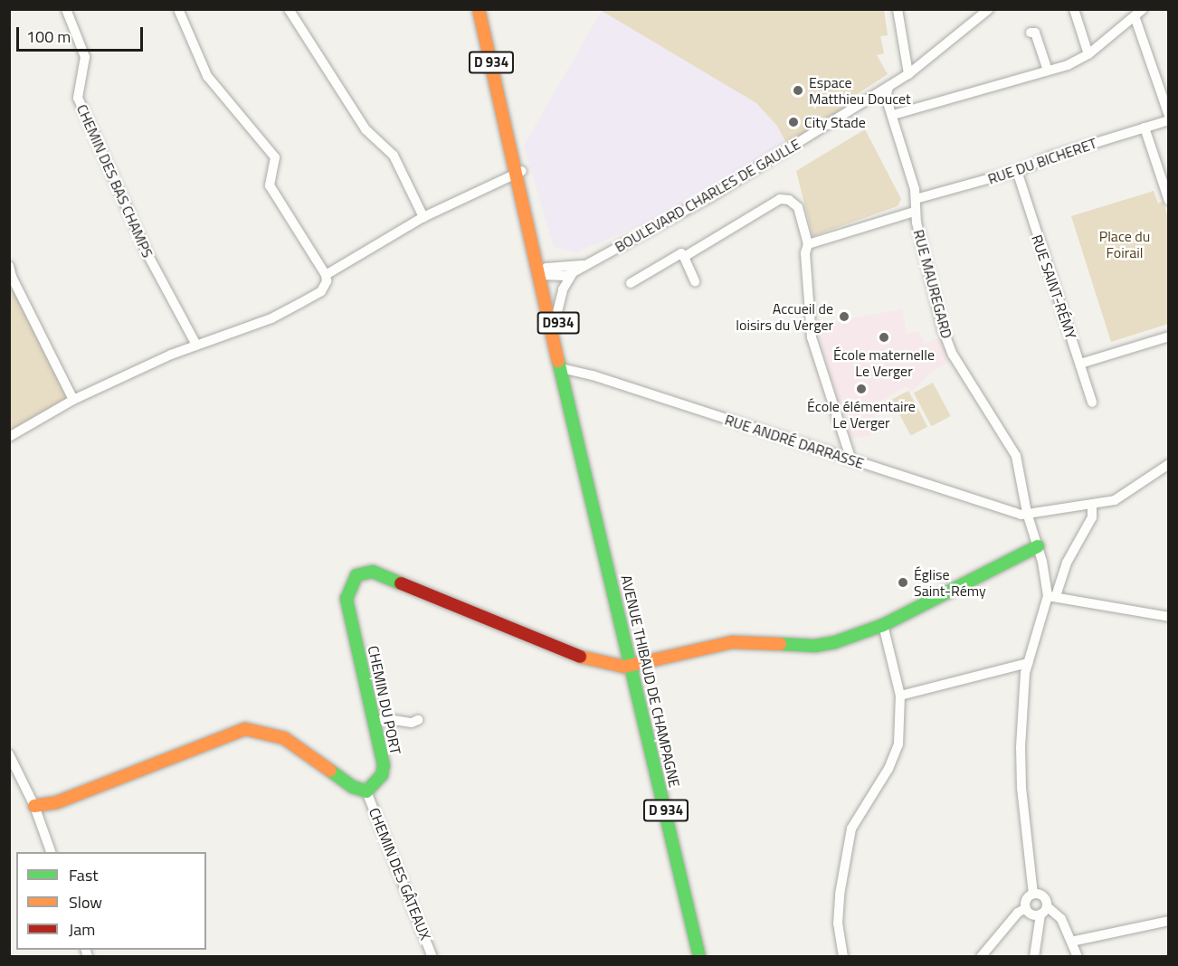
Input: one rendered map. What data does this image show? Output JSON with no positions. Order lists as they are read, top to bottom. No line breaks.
{"streets":{"street":["D 934","RUE DU BICHERET","CHEMIN DES BAS CHAMPS","BOULEVARD CHARLES DE GAULLE","RUE MAUREGARD","RUE SAINT-RÉMY","D934","RUE ANDRÉ DARRASSE","AVENUE THIBAUD DE CHAMPAGNE","CHEMIN DU PORT","CHEMIN DES GÂTEAUX"]},"crossings":[["RUE DU BICHERET","RUE SAINT-RÉMY"],["BOULEVARD CHARLES DE GAULLE","AVENUE THIBAUD DE CHAMPAGNE"],["RUE MAUREGARD","RUE ANDRÉ DARRASSE"],["RUE ANDRÉ DARRASSE","AVENUE THIBAUD DE CHAMPAGNE"],["AVENUE THIBAUD DE CHAMPAGNE","CHEMIN DU PORT"],["CHEMIN DU PORT","CHEMIN DES GÂTEAUX"]],"parks":["Place du Foirail"],"places":["Espace Matthieu Doucet","City Stade","Accueil de loisirs du Verger","École maternelle Le Verger","École élémentaire Le Verger","Église Saint-Rémy"],"legend":["Fast","Slow","Jam"],"scale_bar":"100 m"}
